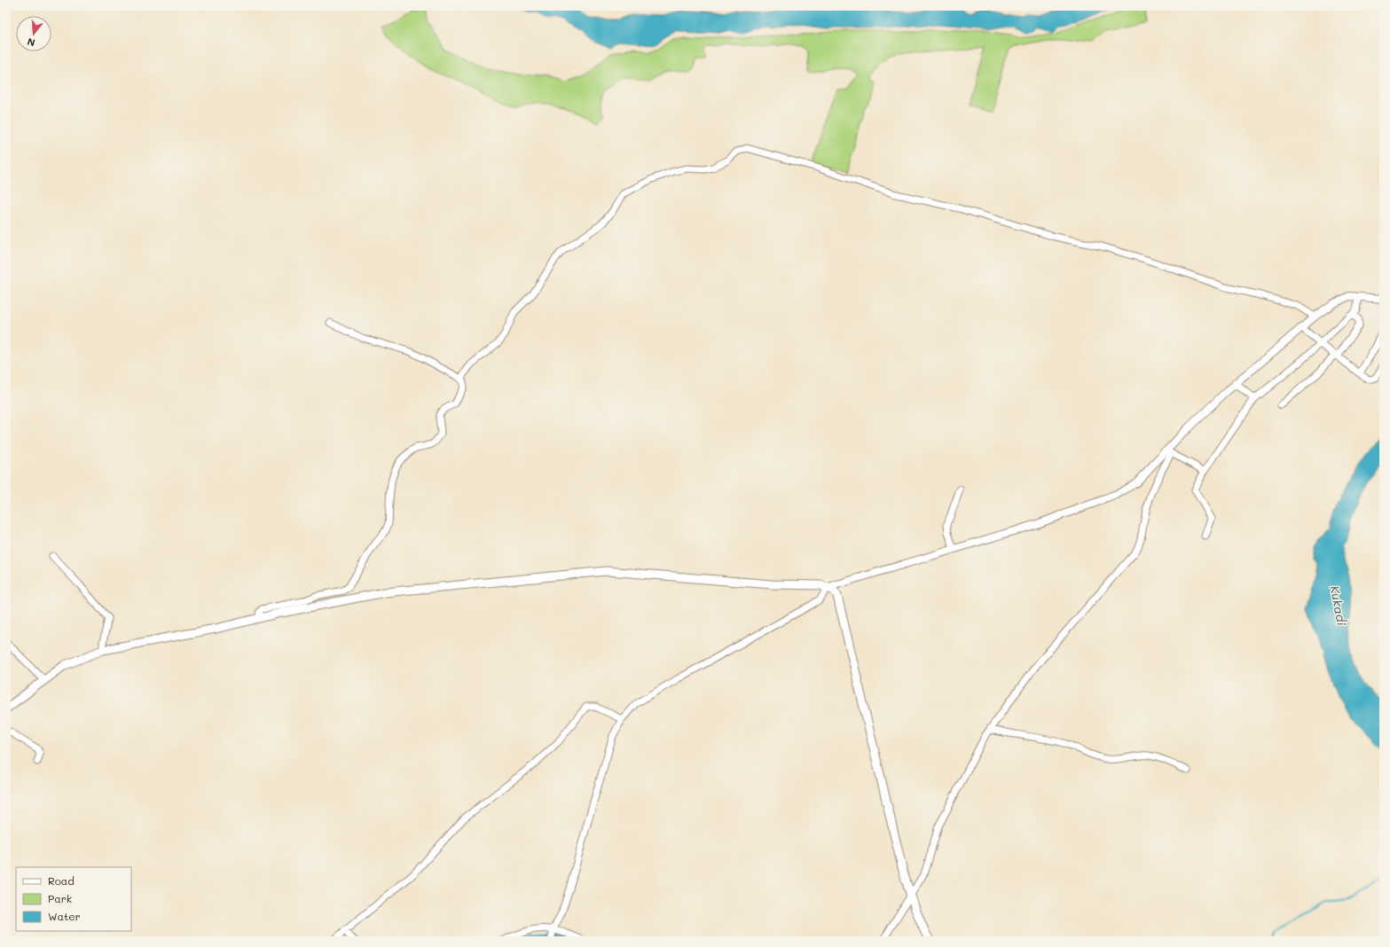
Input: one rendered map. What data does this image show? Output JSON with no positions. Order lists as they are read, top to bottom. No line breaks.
{"water":["Kukadi"],"legend":["Road","Park","Water"],"north":"bottom"}
